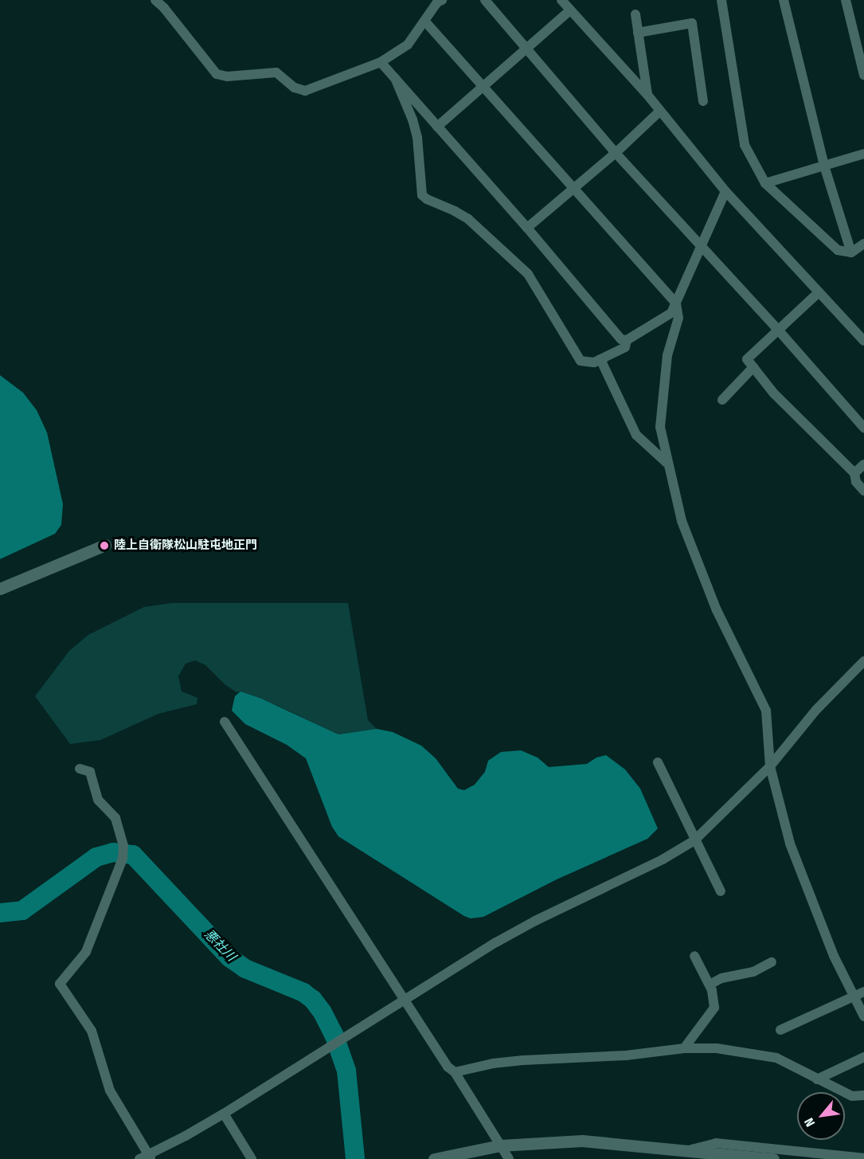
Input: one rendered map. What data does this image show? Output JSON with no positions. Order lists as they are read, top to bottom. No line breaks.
{"water":["悪社川"],"places":["陸上自衛隊松山駐屯地正門"],"north":"bottom left"}
